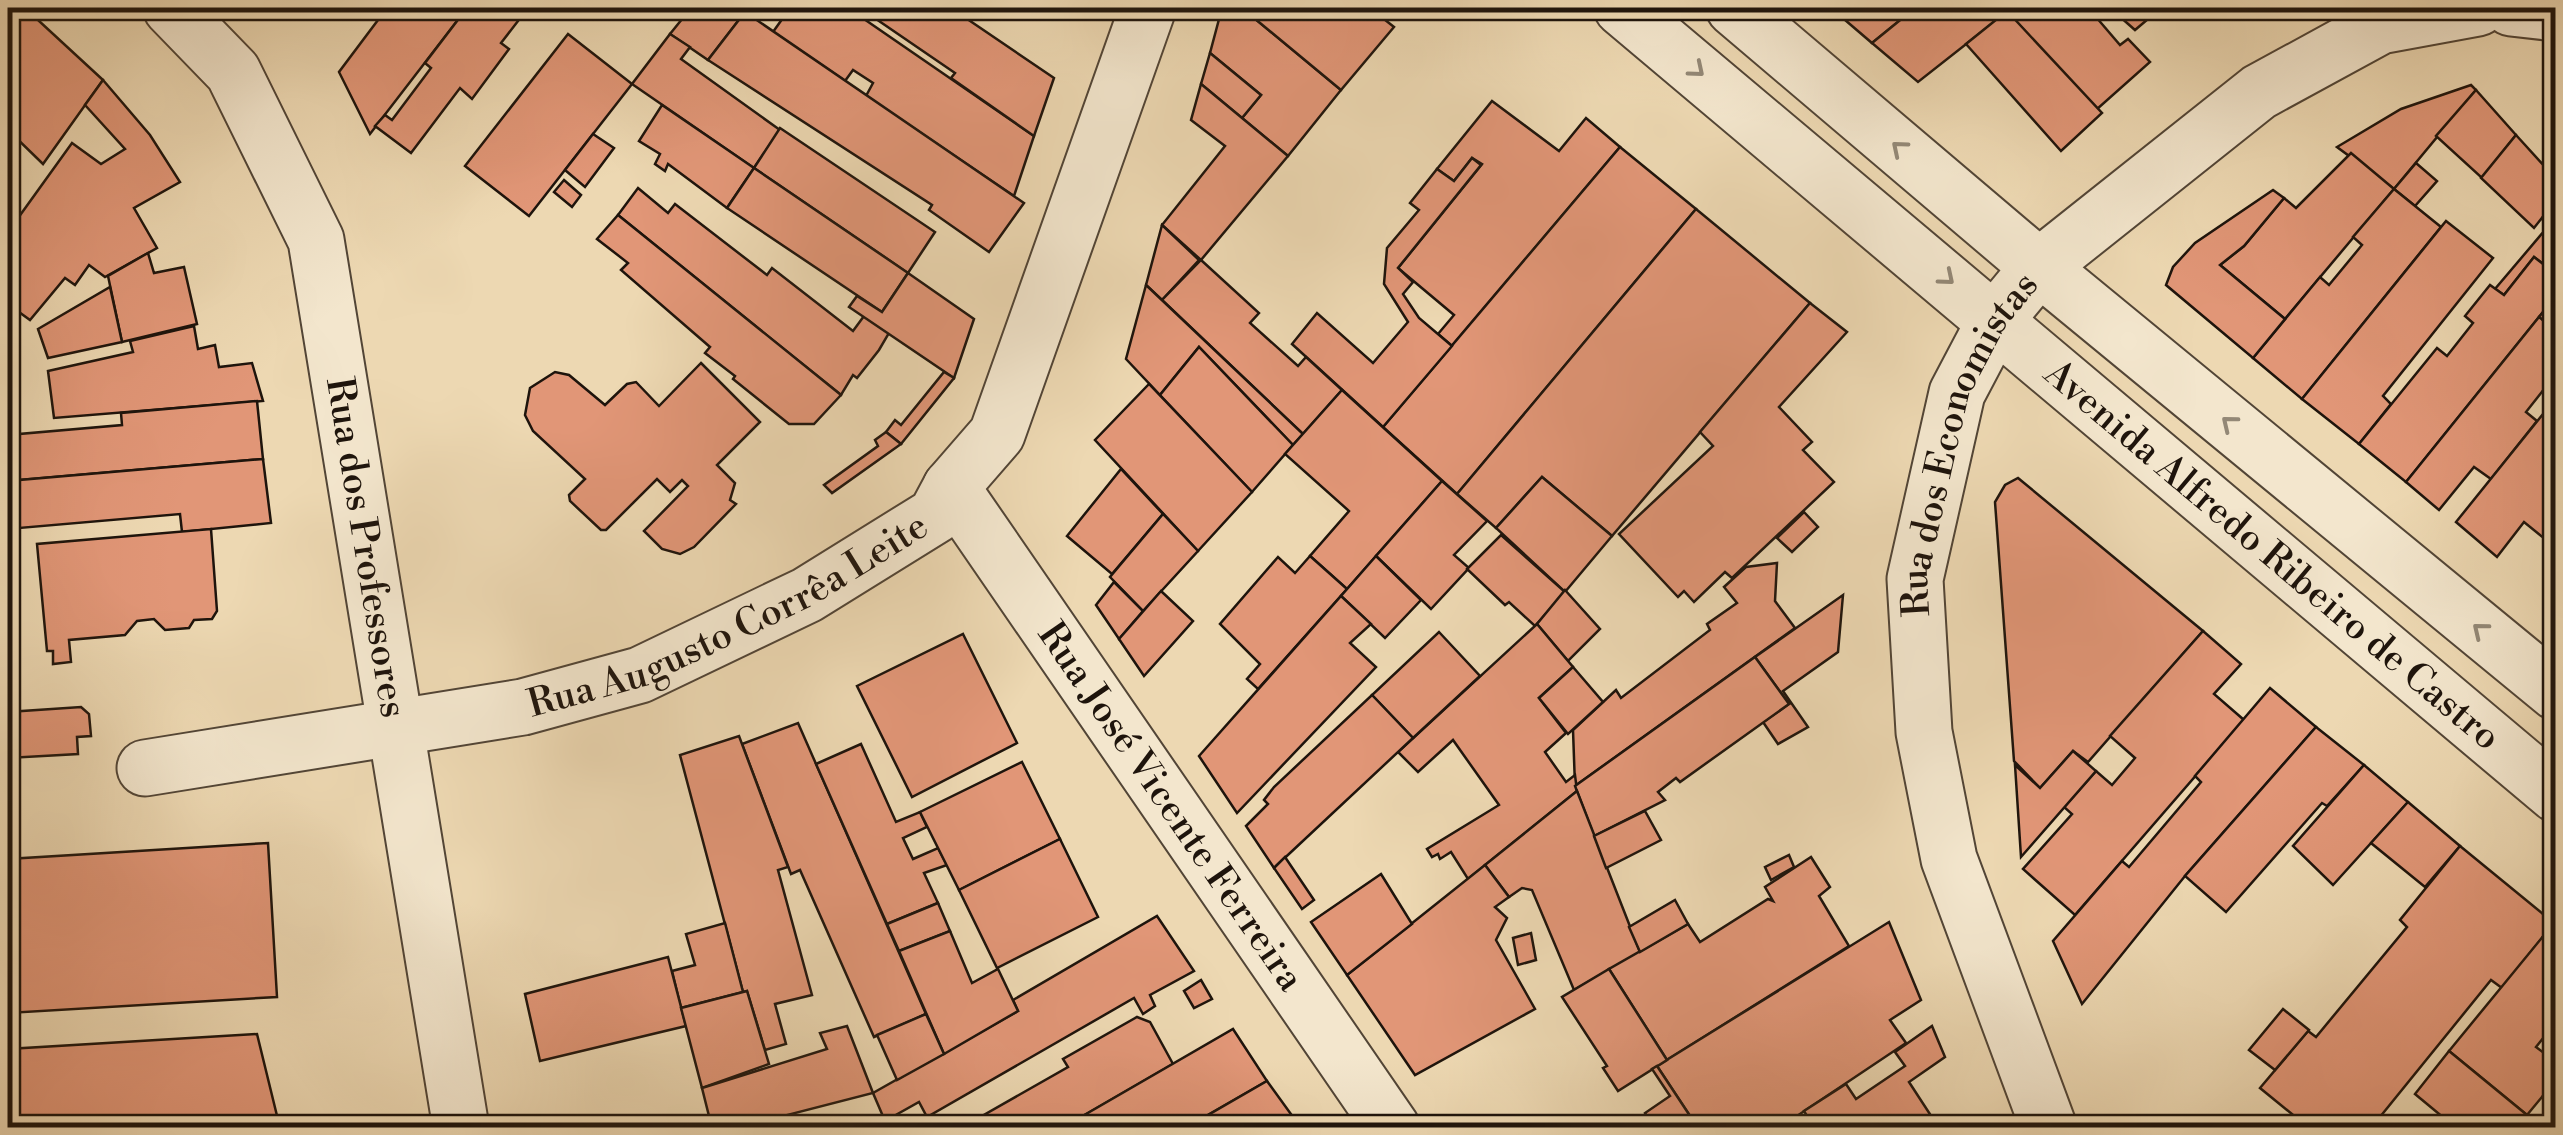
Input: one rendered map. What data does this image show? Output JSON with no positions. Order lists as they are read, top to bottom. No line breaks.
{"streets":{"street":["Rua dos Economistas","Rua dos Professores","Avenida Alfredo Ribeiro de Castro","Rua Augusto Corrêa Leite","Rua José Vicente Ferreira"]},"crossings":[["Rua dos Economistas","Avenida Alfredo Ribeiro de Castro"],["Rua dos Professores","Rua Augusto Corrêa Leite"],["Rua Augusto Corrêa Leite","Rua José Vicente Ferreira"]]}
